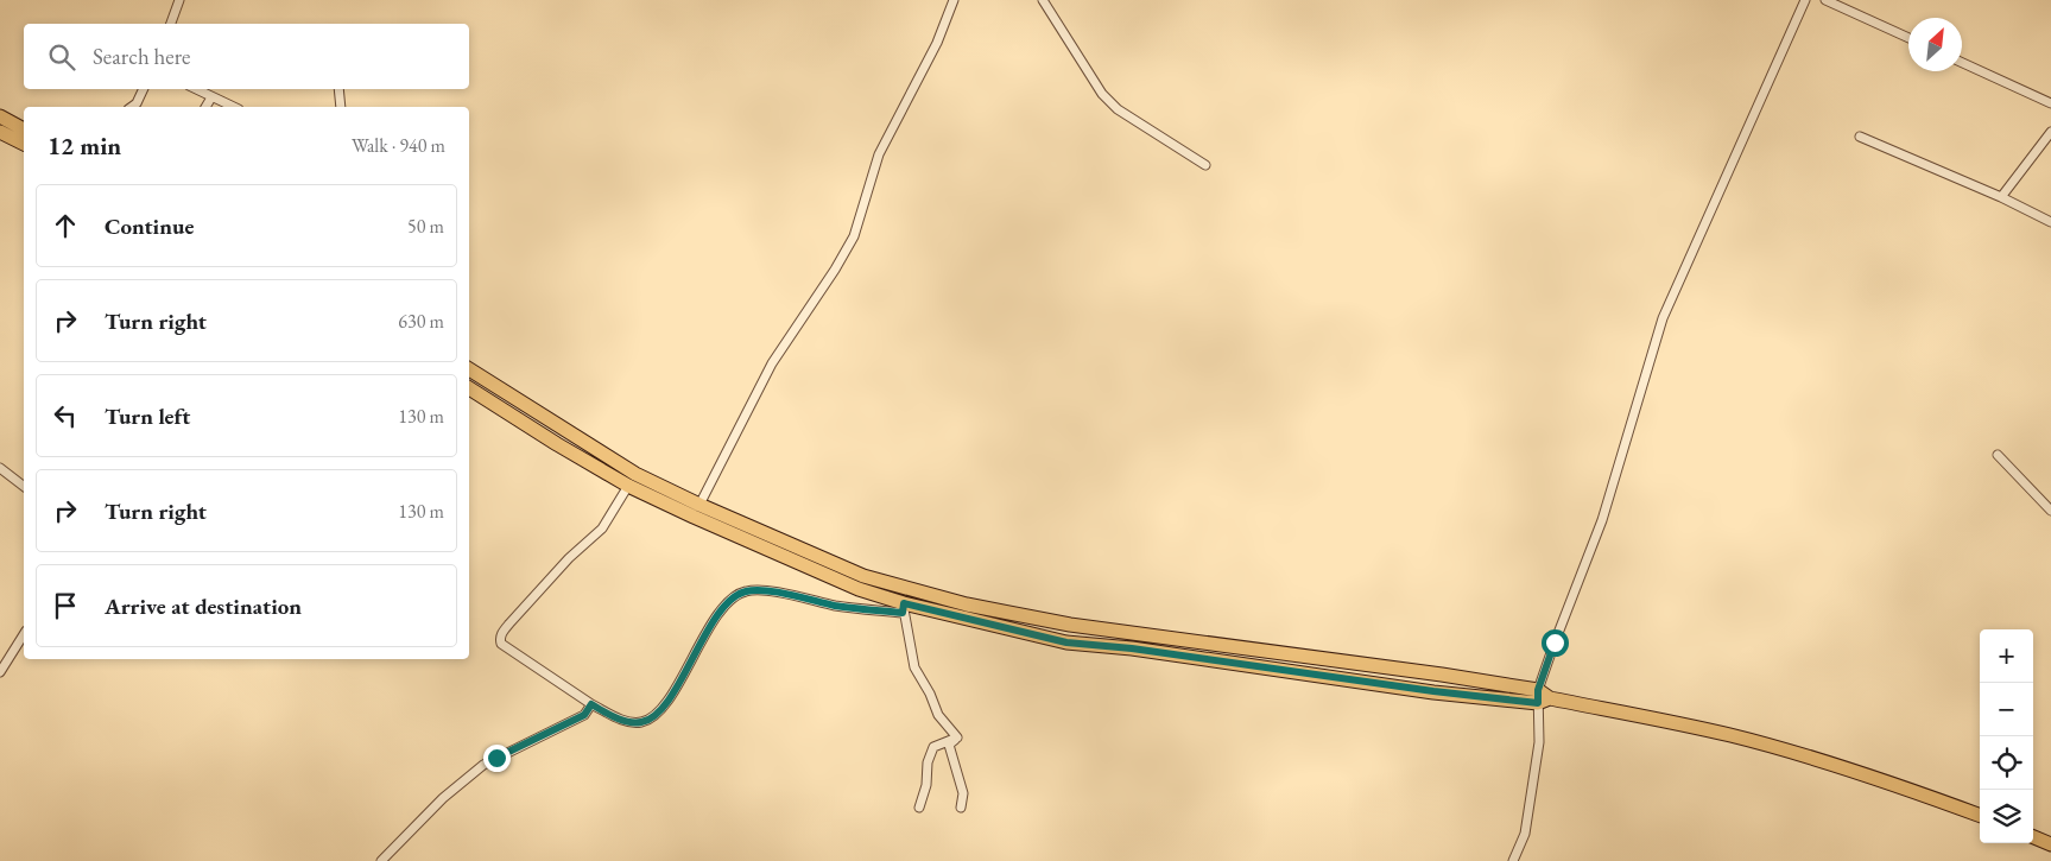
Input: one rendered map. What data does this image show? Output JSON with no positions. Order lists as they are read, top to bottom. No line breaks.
{"north":"top right","page":{"search":"Search here","heading":["12 min","Walk · 940 m"],"list":[["Continue","50 m"],["Turn right","630 m"],["Turn left","130 m"],["Turn right","130 m"],"Arrive at destination"],"map_buttons":["+","−"]}}
